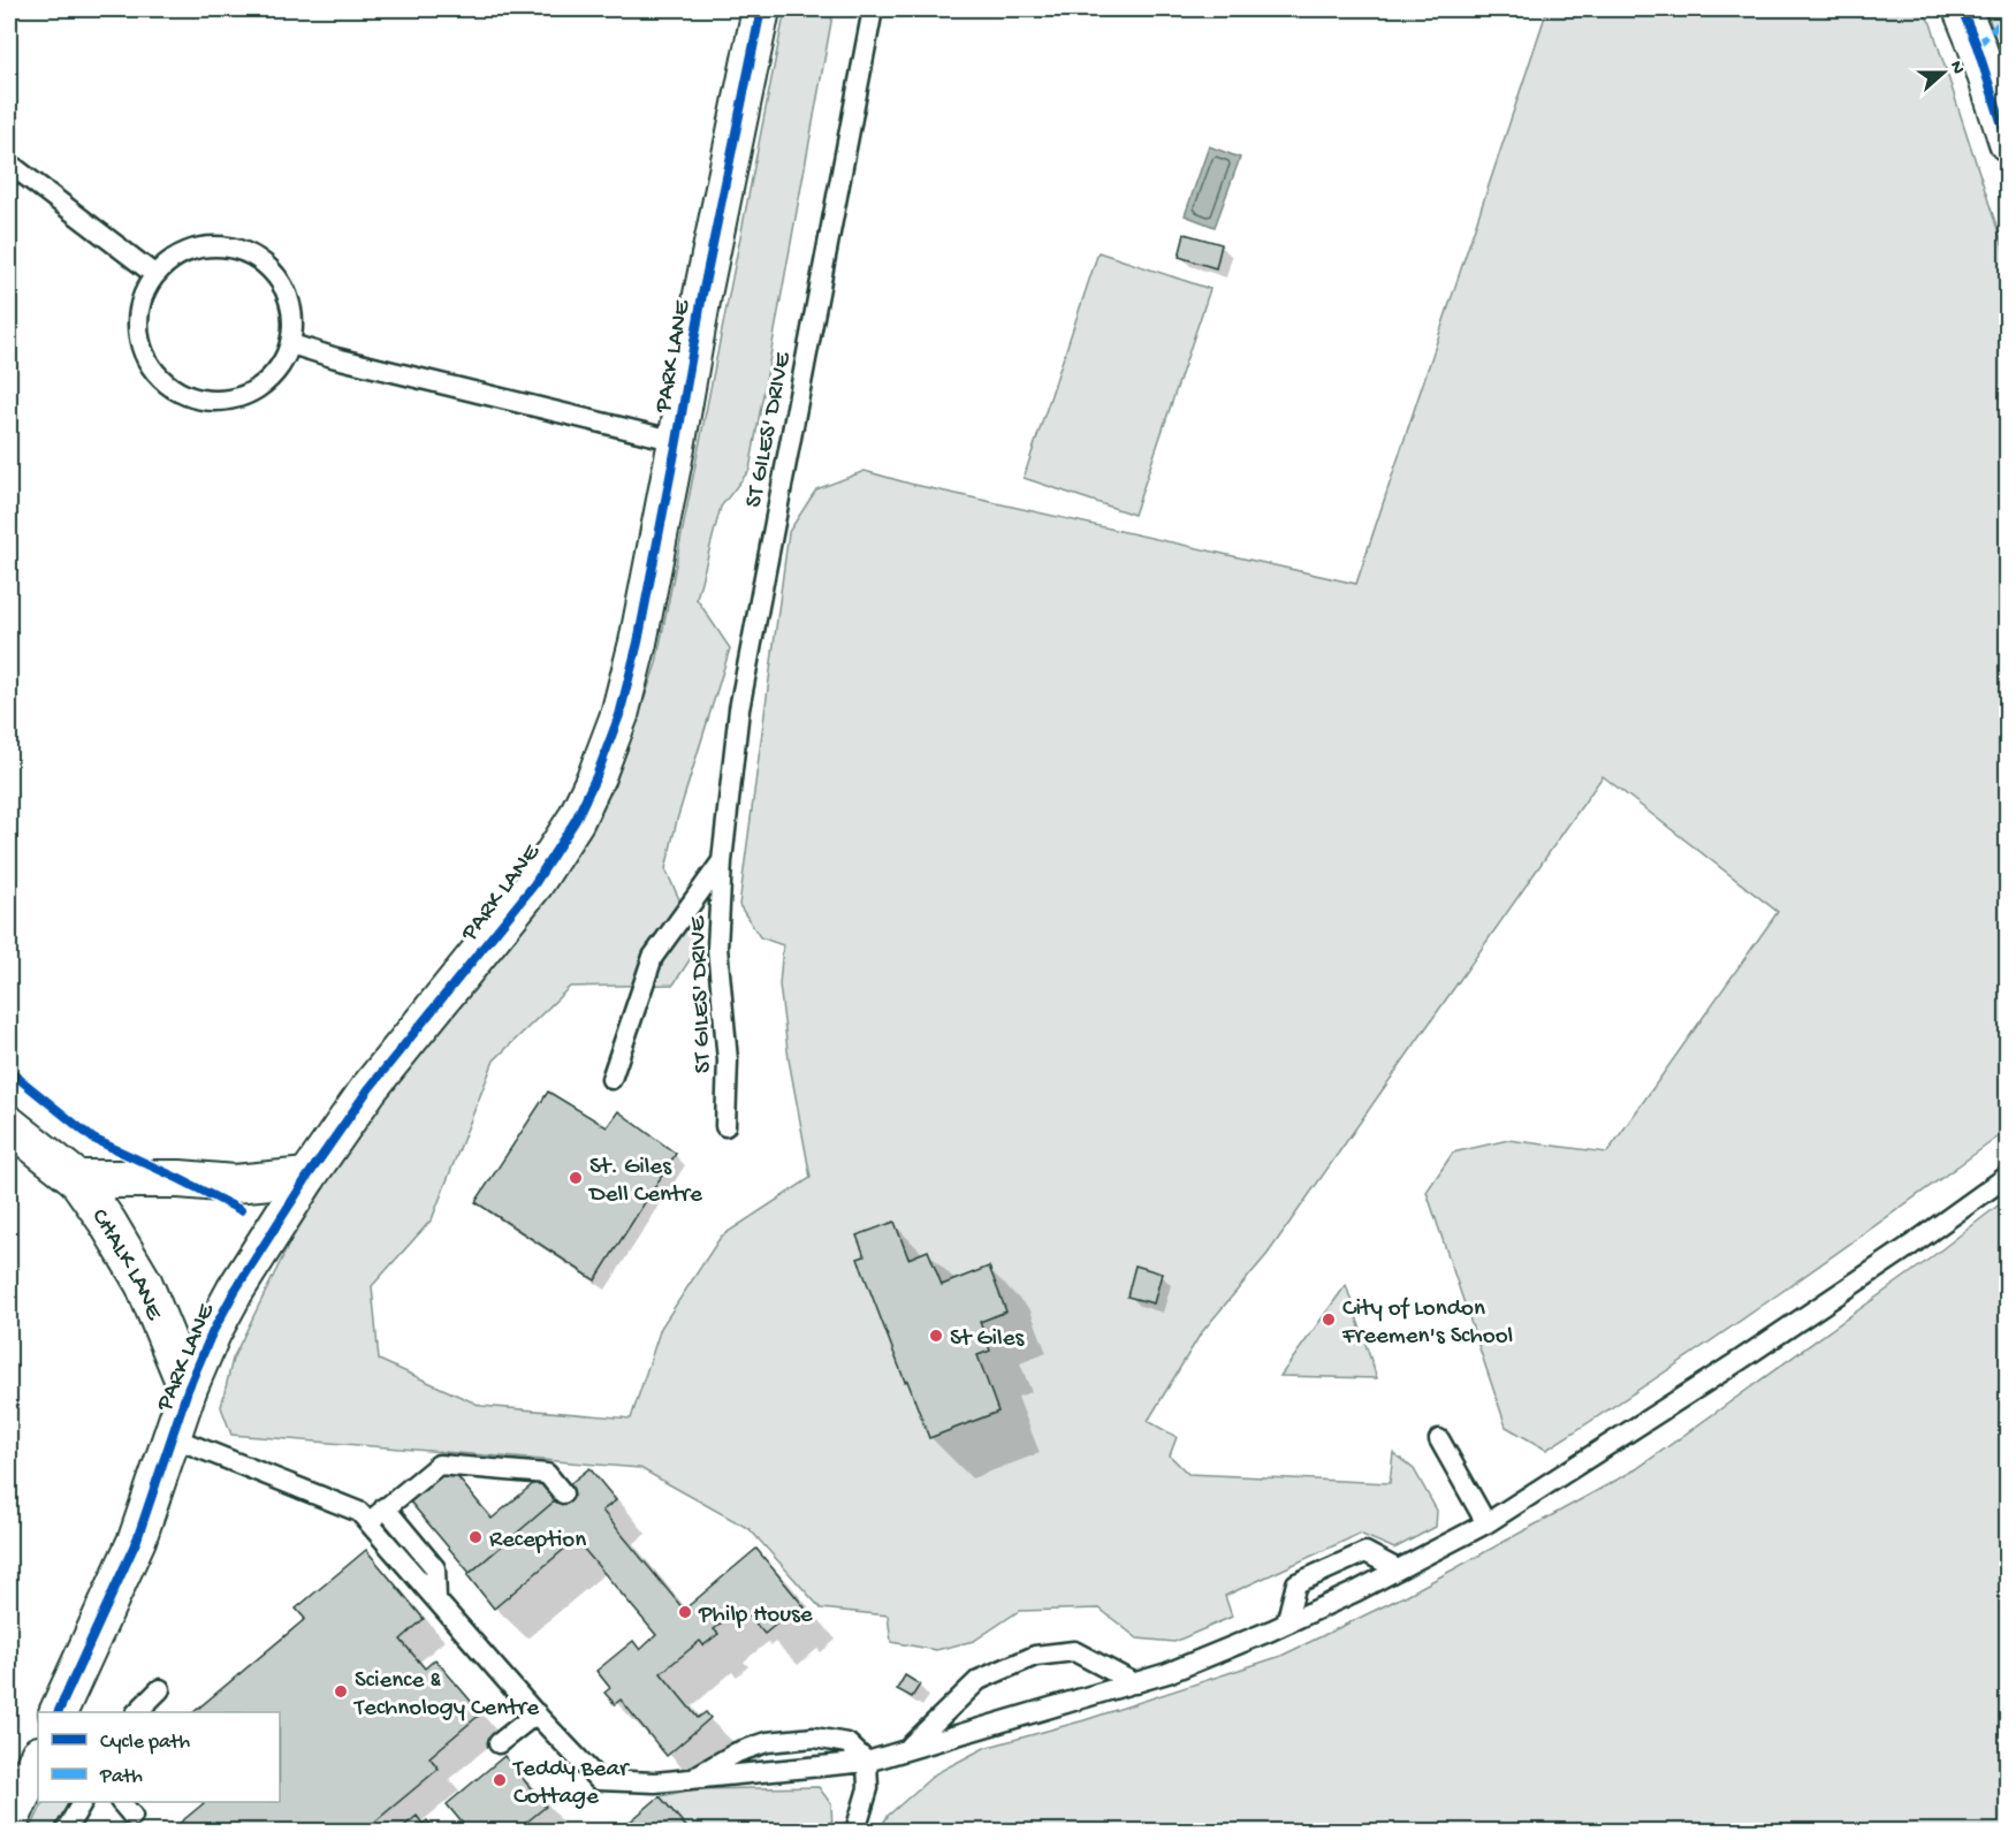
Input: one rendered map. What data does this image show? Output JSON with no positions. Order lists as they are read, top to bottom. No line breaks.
{"streets":{"street":["PARK LANE","CHALK LANE"],"lane":["ST GILES' DRIVE"]},"crossings":[["PARK LANE","CHALK LANE"]],"places":["St. Giles Dell Centre","City of London Freemen's School","St Giles","Reception","Philp House","Science & Technology Centre","Teddy Bear Cottage"],"legend":["Cycle path","Path"],"north":"right"}
